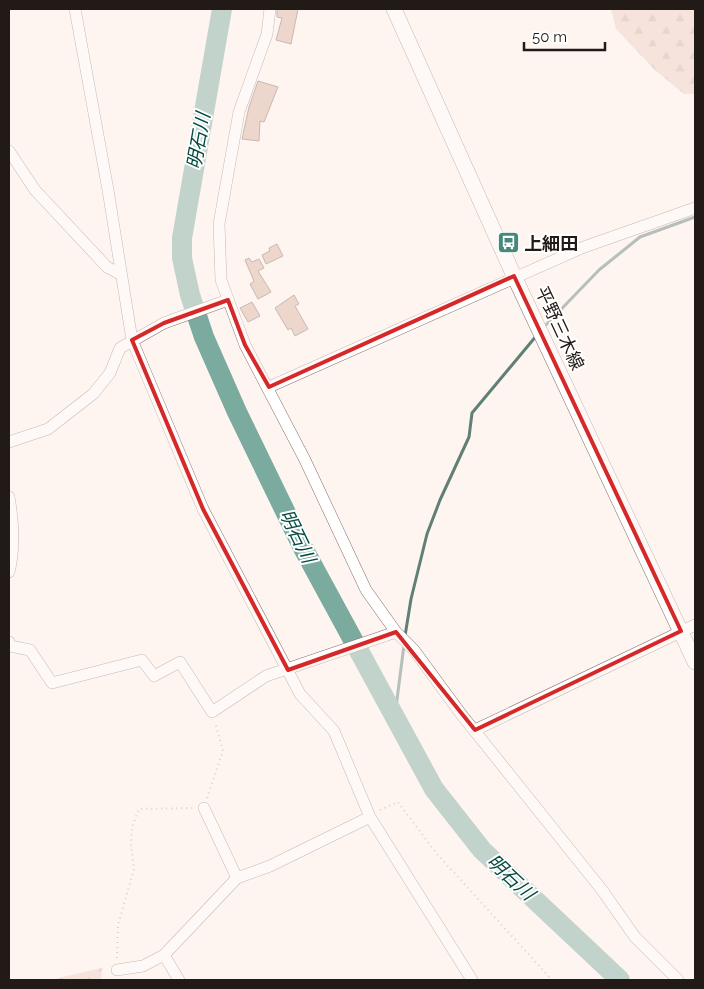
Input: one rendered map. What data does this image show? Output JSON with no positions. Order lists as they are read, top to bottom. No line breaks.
{"streets":{"main road":["平野三木線"]},"water":["明石川"],"places":{"bus stop":["上細田"]},"scale_bar":"50 m"}
